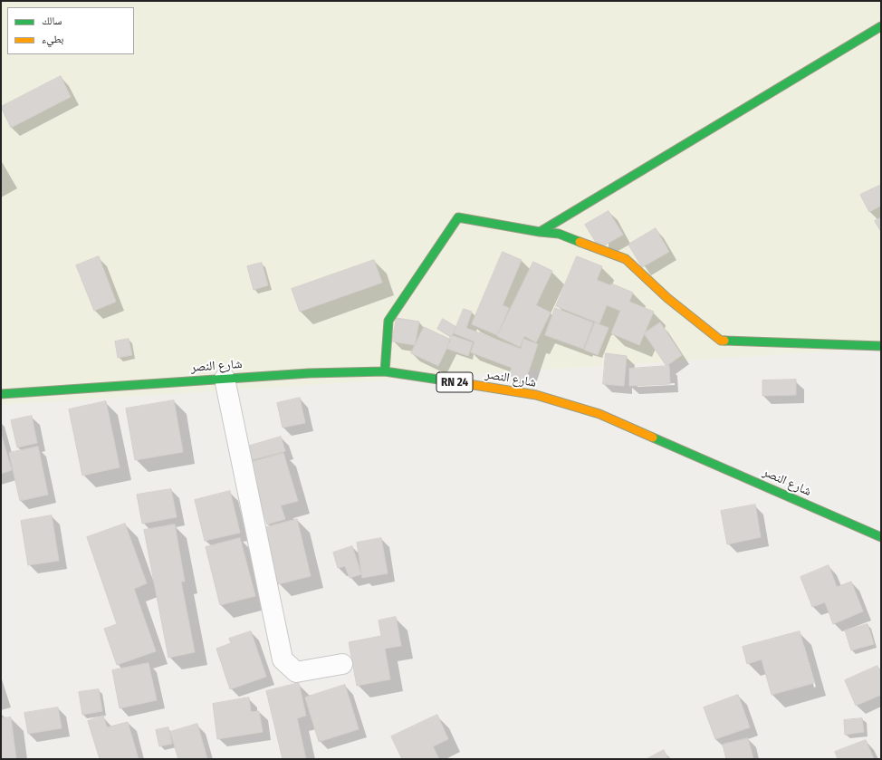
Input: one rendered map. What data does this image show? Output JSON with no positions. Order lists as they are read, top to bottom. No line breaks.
{"streets":{"street":["شارع النصر","RN 24"]},"legend":["سالك","بطيء"]}
